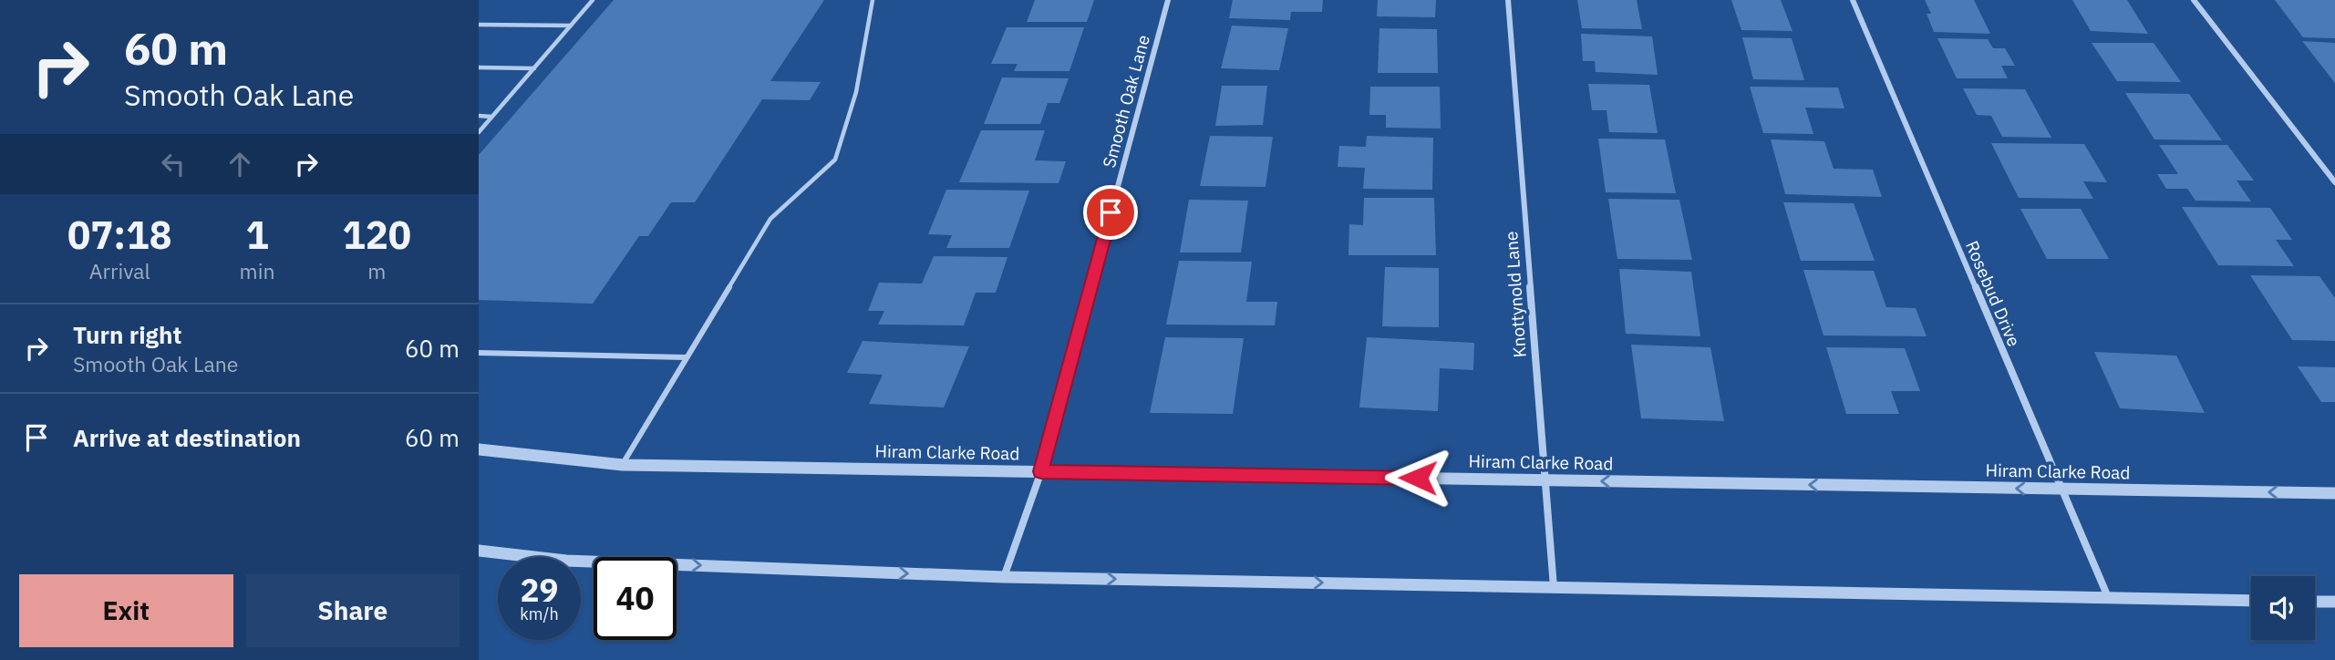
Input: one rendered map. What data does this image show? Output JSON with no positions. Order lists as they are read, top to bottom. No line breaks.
{"streets":{"street":["Smooth Oak Lane","Rosebud Drive","Knottynold Lane","Hiram Clarke Road"]},"crossings":[["Smooth Oak Lane","Hiram Clarke Road"],["Rosebud Drive","Hiram Clarke Road"],["Knottynold Lane","Hiram Clarke Road"]],"one_way":["Hiram Clarke Road"],"page":{"turn":["60 m","Smooth Oak Lane"],"eta":["07:18","Arrival","1","min","120","m"],"list":[{"name":"Turn right","note":"Smooth Oak Lane","value":"60 m"},{"name":"Arrive at destination","value":"60 m"}],"speed":"29 km/h","limit":"40","buttons":["Exit","Share"]}}
